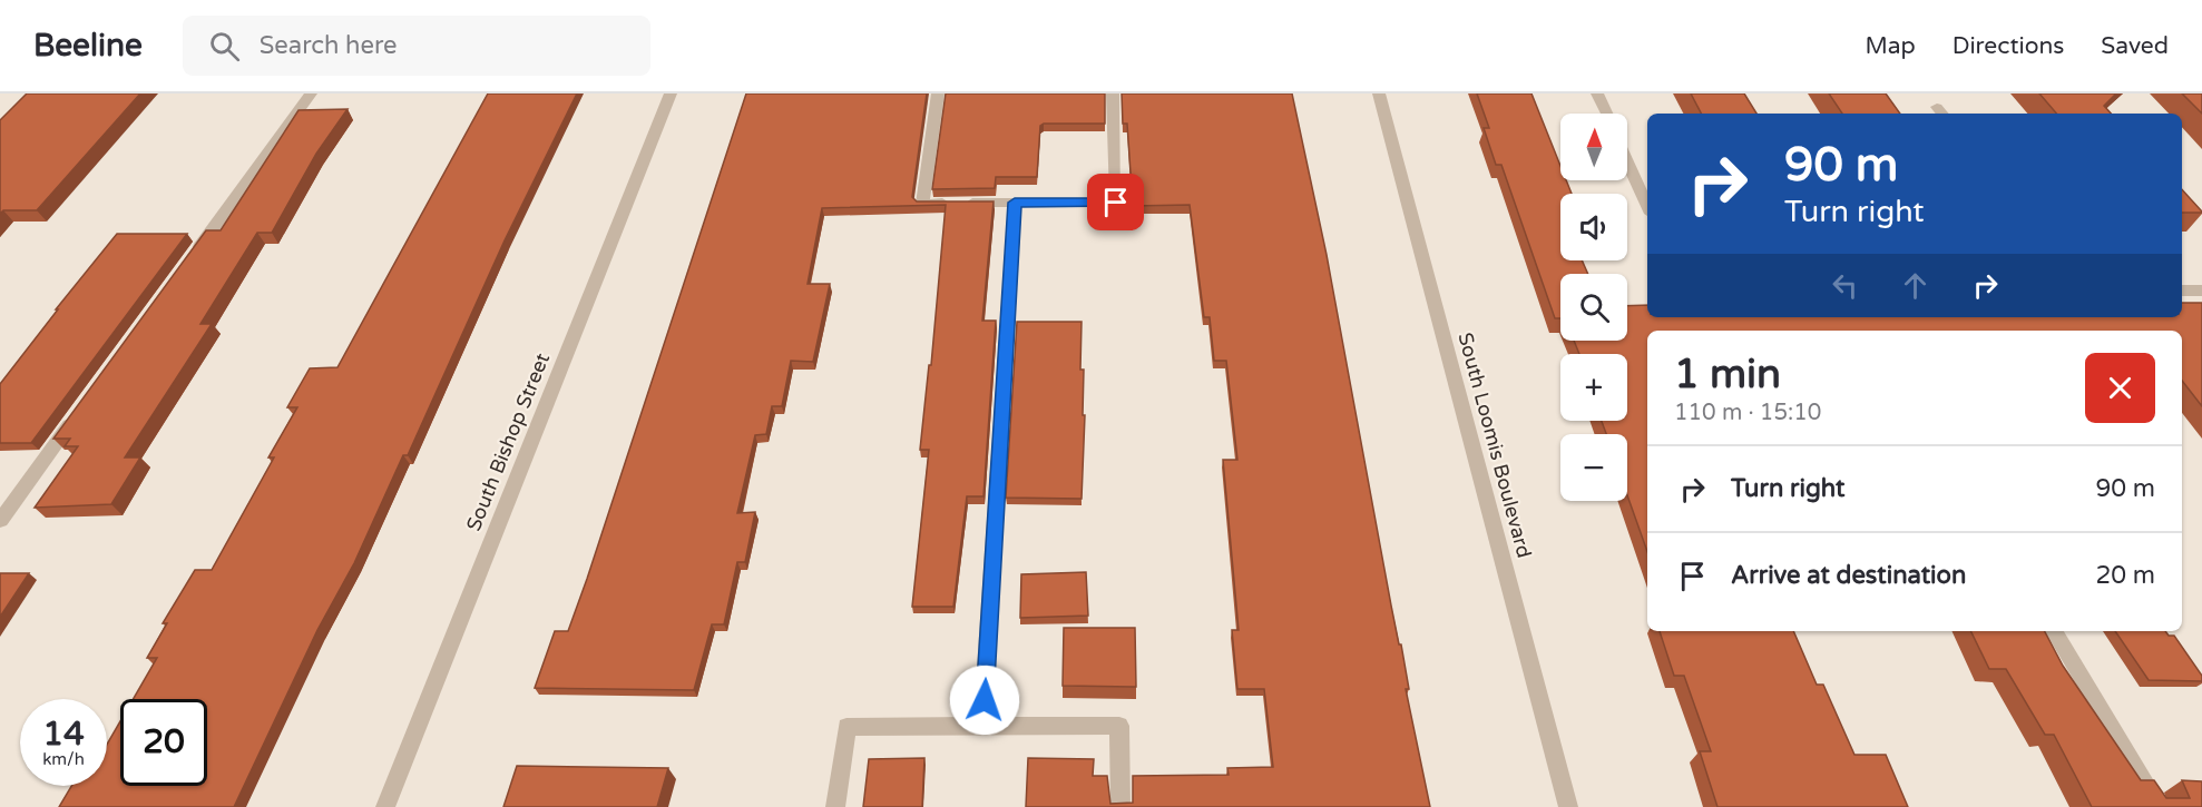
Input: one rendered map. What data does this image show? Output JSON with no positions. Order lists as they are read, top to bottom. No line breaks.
{"streets":{"street":["South Bishop Street","South Loomis Boulevard"]},"north":"top","page":{"header":"Beeline","search":"Search here","nav":["Map","Directions","Saved"],"map_buttons":["+","−"],"turn":["90 m","Turn right"],"heading":["1 min","110 m · 15:10"],"list":[{"name":"Turn right","value":"90 m"},{"name":"Arrive at destination","value":"20 m"}],"speed":"14 km/h","limit":"20"}}
